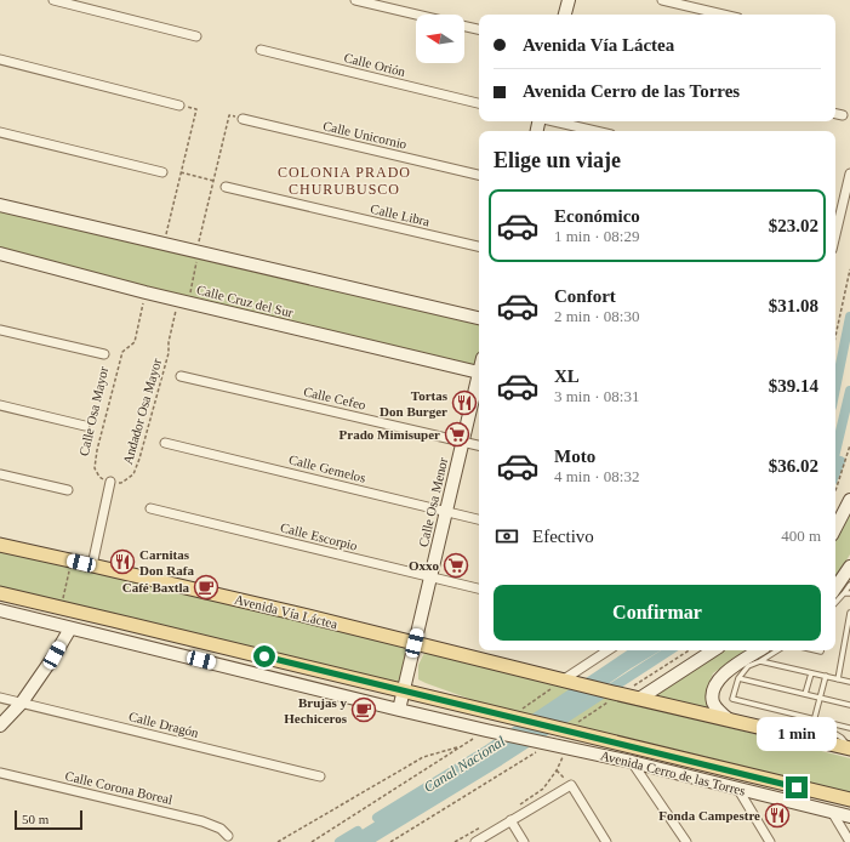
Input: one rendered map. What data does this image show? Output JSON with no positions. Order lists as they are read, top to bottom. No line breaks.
{"streets":{"main road":["Avenida Vía Láctea","Avenida Cerro de las Torres"],"street":["Calle Orión","Calle Unicornio","Calle Libra","Calle Cruz del Sur","Calle Cefeo","Calle Gemelos","Calle Osa Menor","Calle Escorpio","Calle Dragón","Calle Corona Boreal"],"path":["Calle Osa Mayor","Andador Osa Mayor"]},"crossings":[["Calle Unicornio","Andador Osa Mayor"],["Calle Cruz del Sur","Calle Osa Mayor"],["Calle Cruz del Sur","Andador Osa Mayor"],["Calle Cefeo","Calle Osa Menor"],["Calle Osa Mayor","Andador Osa Mayor"],["Calle Gemelos","Calle Osa Menor"],["Calle Osa Menor","Calle Escorpio"],["Calle Osa Menor","Avenida Vía Láctea"]],"districts":["COLONIA PRADO CHURUBUSCO"],"water":["Canal Nacional"],"places":{"restaurant":["Tortas Don Burger","Carnitas Don Rafa","Fonda Campestre"],"supermarket":["Prado Mimisuper","Oxxo"],"cafe":["Café Baxtla","Brujas y Hechiceros"]},"scale_bar":"50 m","north":"left","page":{"banner":["Avenida Vía Láctea","Avenida Cerro de las Torres"],"heading":"Elige un viaje","list":[{"name":"Económico","note":"1 min · 08:29","value":"$23.02"},{"name":"Confort","note":"2 min · 08:30","value":"$31.08"},{"name":"XL","note":"3 min · 08:31","value":"$39.14"},{"name":"Moto","note":"4 min · 08:32","value":"$36.02"}],"pay":["Efectivo","400 m"],"buttons":"Confirmar","bubble":"1 min","scale":"50 m"}}
